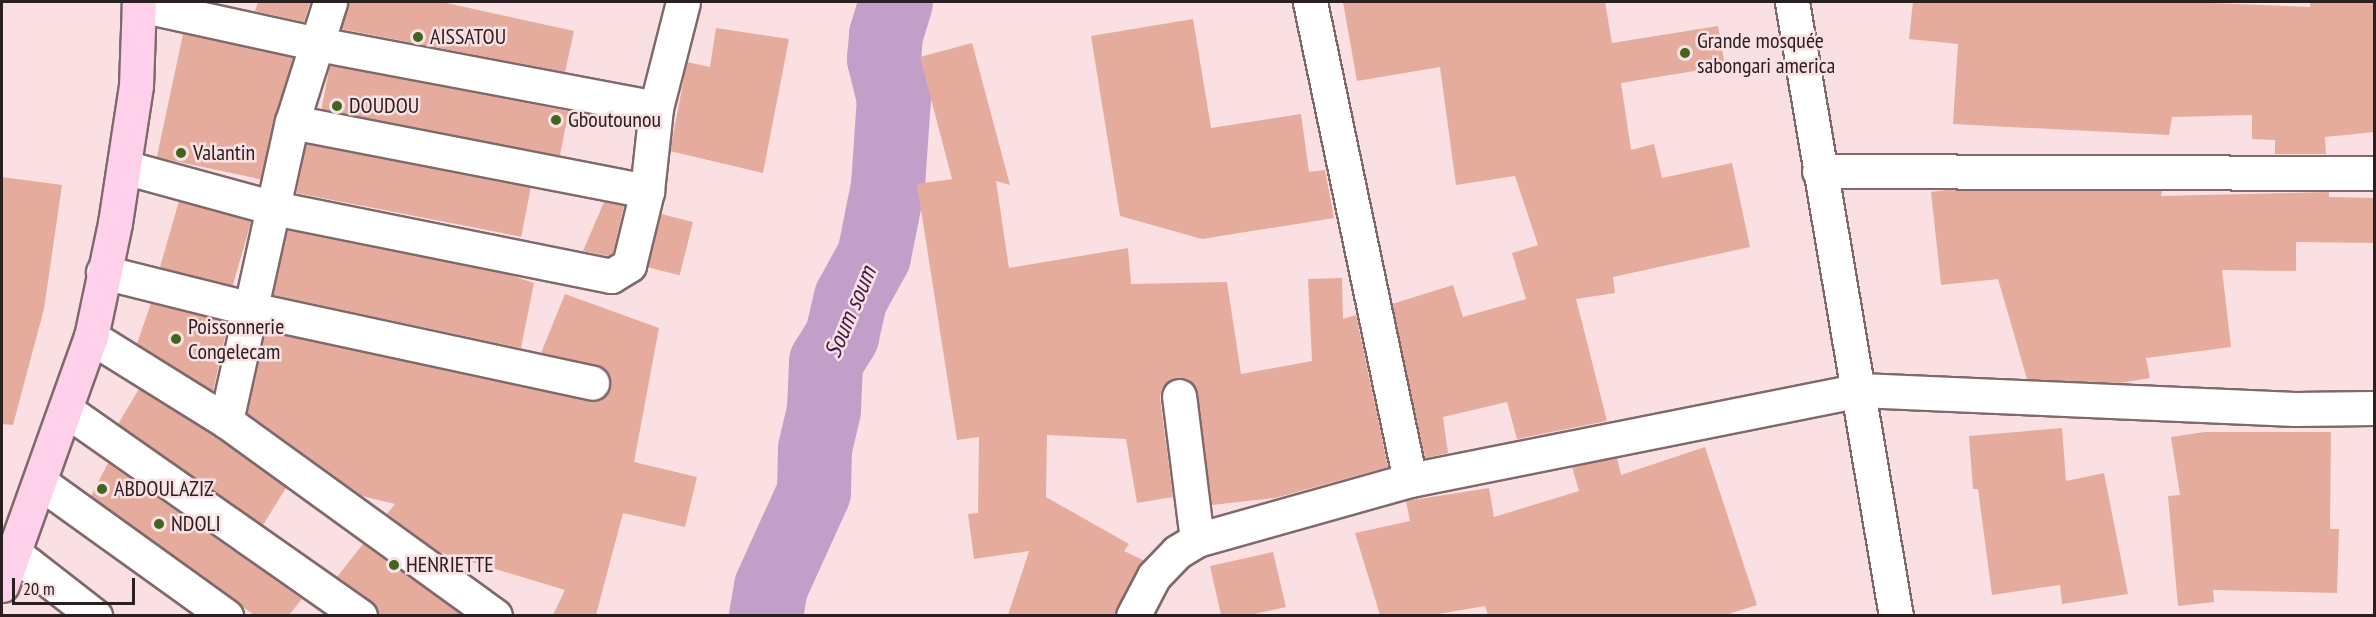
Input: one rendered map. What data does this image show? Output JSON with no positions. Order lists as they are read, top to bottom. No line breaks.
{"water":["Soum soum"],"places":["AISSATOU","Grande mosquée sabongari america","DOUDOU","Gboutounou","Valantin","Poissonnerie Congelecam","ABDOULAZIZ","NDOLI","HENRIETTE"],"scale_bar":"20 m"}
